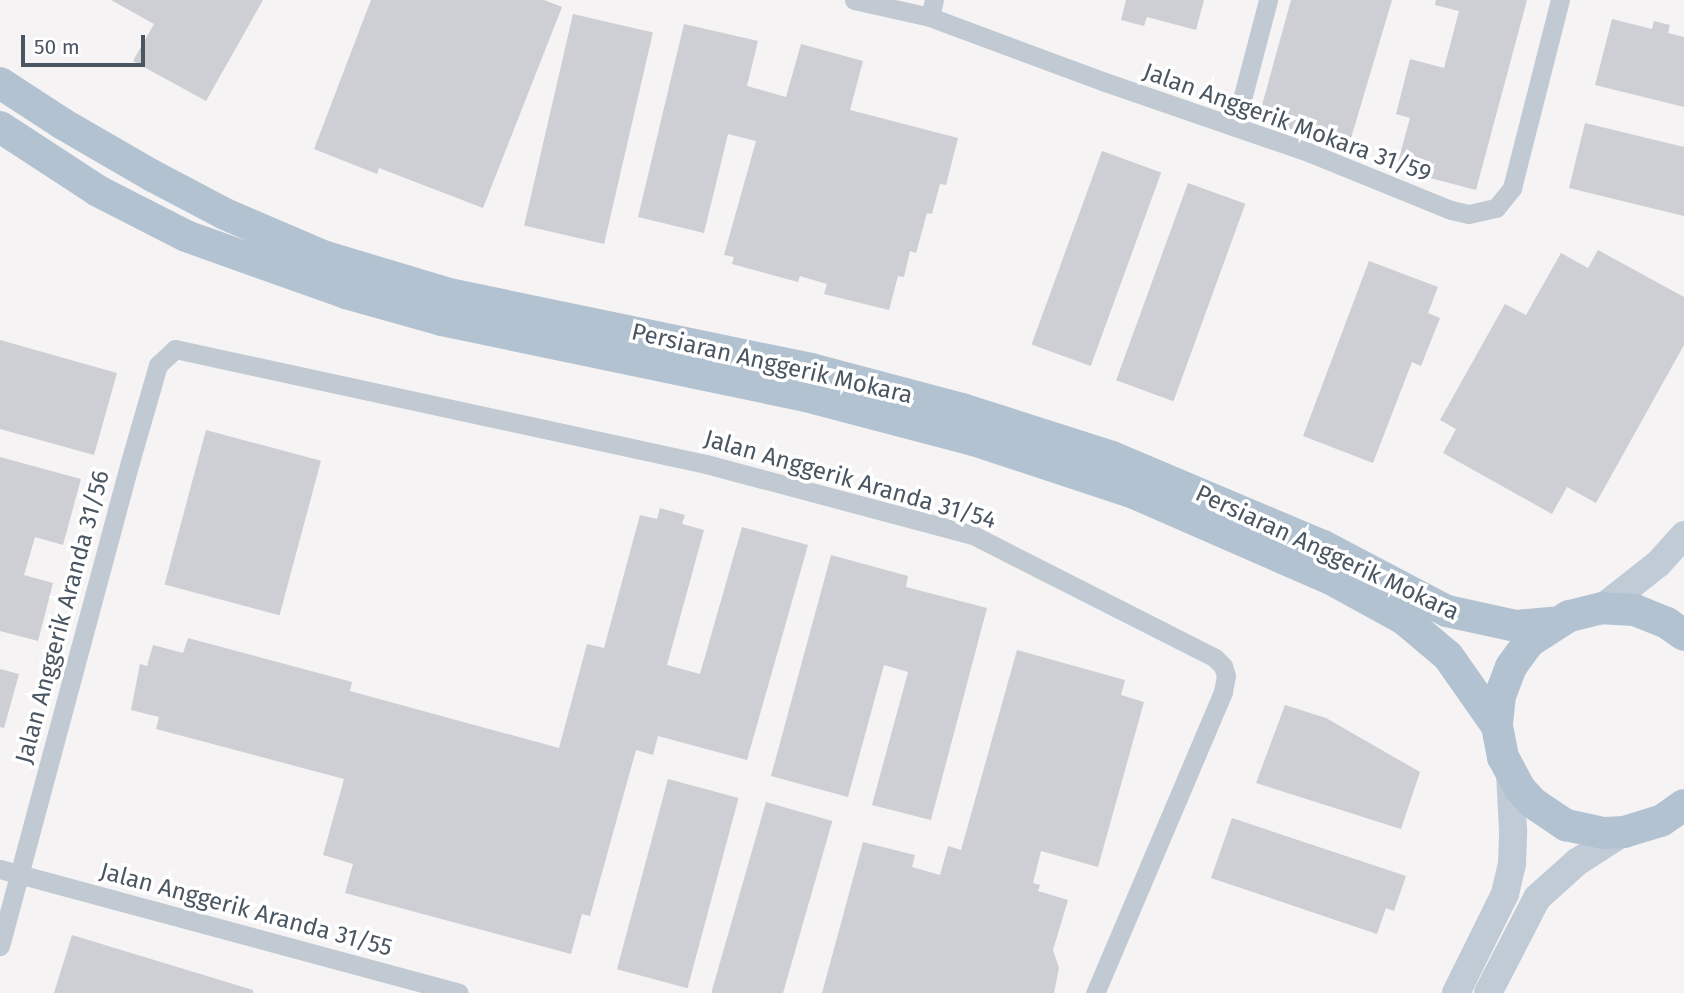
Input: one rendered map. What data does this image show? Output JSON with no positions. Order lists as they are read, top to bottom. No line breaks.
{"streets":{"main road":["Persiaran Anggerik Mokara"],"street":["Jalan Anggerik Mokara 31/59","Jalan Anggerik Aranda 31/54","Jalan Anggerik Aranda 31/56","Jalan Anggerik Aranda 31/55"]},"crossings":[["Jalan Anggerik Aranda 31/54","Jalan Anggerik Aranda 31/56"],["Jalan Anggerik Aranda 31/56","Jalan Anggerik Aranda 31/55"]],"scale_bar":"50 m"}
